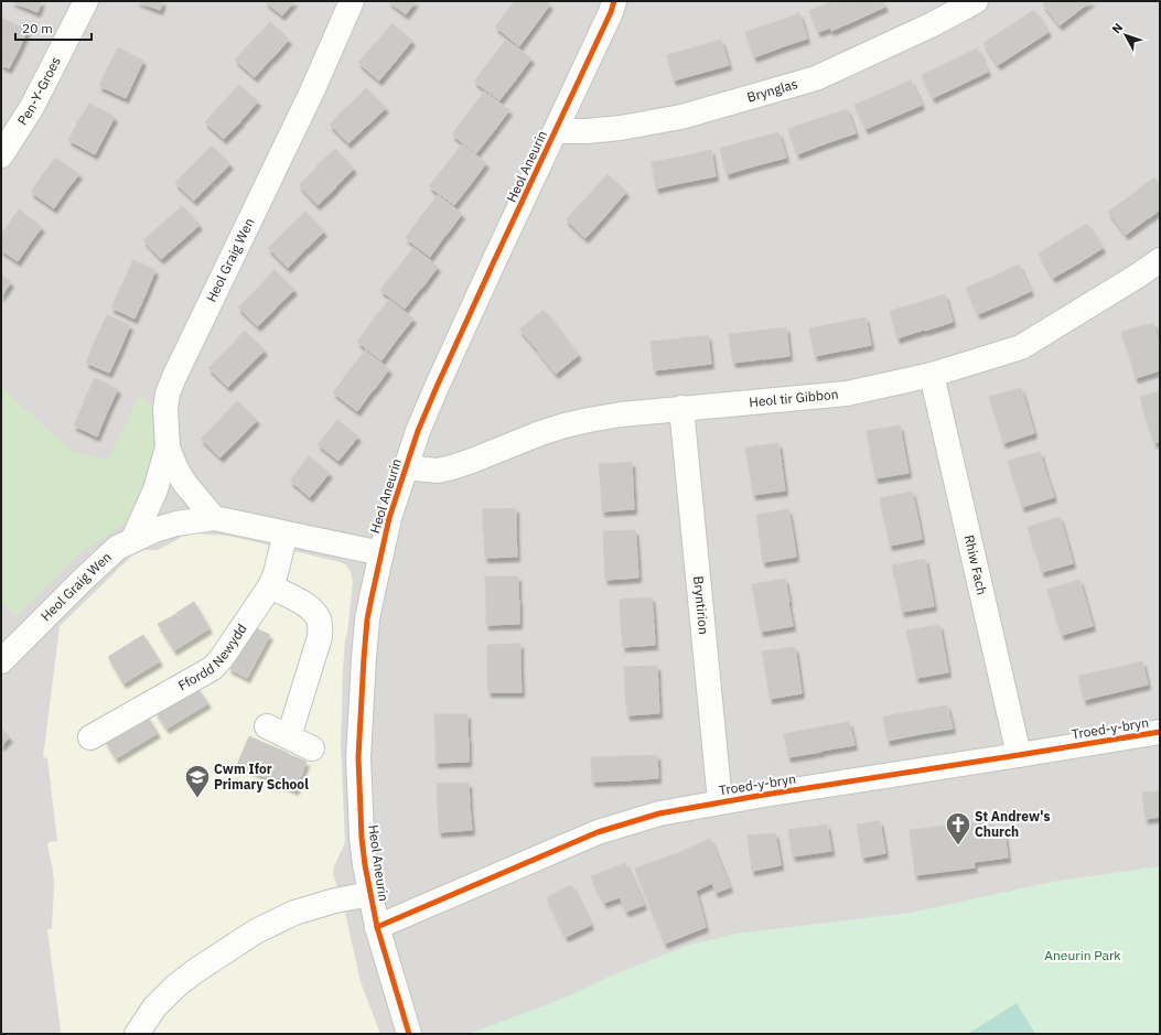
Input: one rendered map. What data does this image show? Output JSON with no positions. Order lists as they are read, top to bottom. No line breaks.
{"streets":{"street":["Pen-Y-Groes","Brynglas","Heol Aneurin","Heol Graig Wen","Heol tir Gibbon","Rhiw Fach","Bryntirion","Ffordd Newydd","Troed-y-bryn"]},"crossings":[["Brynglas","Heol Aneurin"],["Heol Aneurin","Heol Graig Wen"],["Heol Aneurin","Heol tir Gibbon"],["Heol Aneurin","Troed-y-bryn"],["Heol Graig Wen","Ffordd Newydd"],["Heol tir Gibbon","Rhiw Fach"],["Heol tir Gibbon","Bryntirion"],["Rhiw Fach","Troed-y-bryn"],["Bryntirion","Troed-y-bryn"]],"parks":["Aneurin Park"],"places":{"school or university":["Cwm Ifor Primary School"],"church":["St Andrew's Church"]},"scale_bar":"20 m","north":"top left"}
